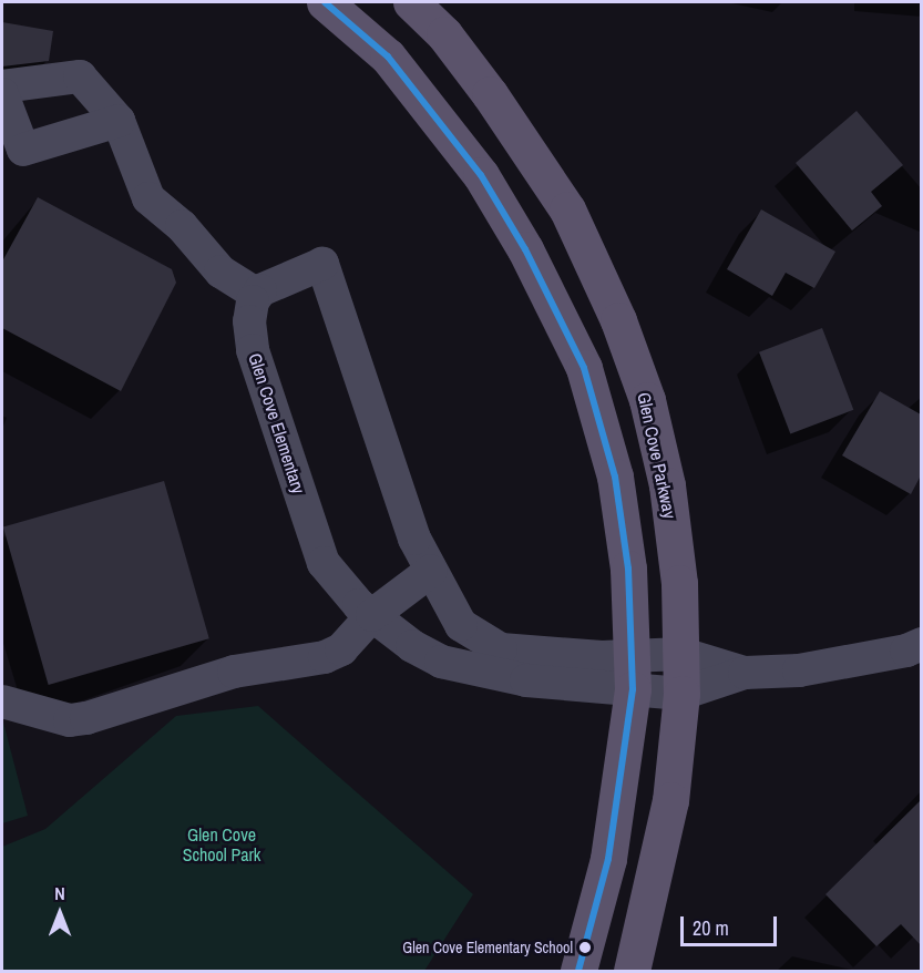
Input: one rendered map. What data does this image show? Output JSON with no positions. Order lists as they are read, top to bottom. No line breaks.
{"streets":{"main road":["Glen Cove Parkway"],"street":["Glen Cove Elementary"]},"crossings":[["Glen Cove Elementary","Glen Cove Parkway"]],"parks":["Glen Cove School Park"],"places":["Glen Cove Elementary School"],"scale_bar":"20 m","north":"top"}
